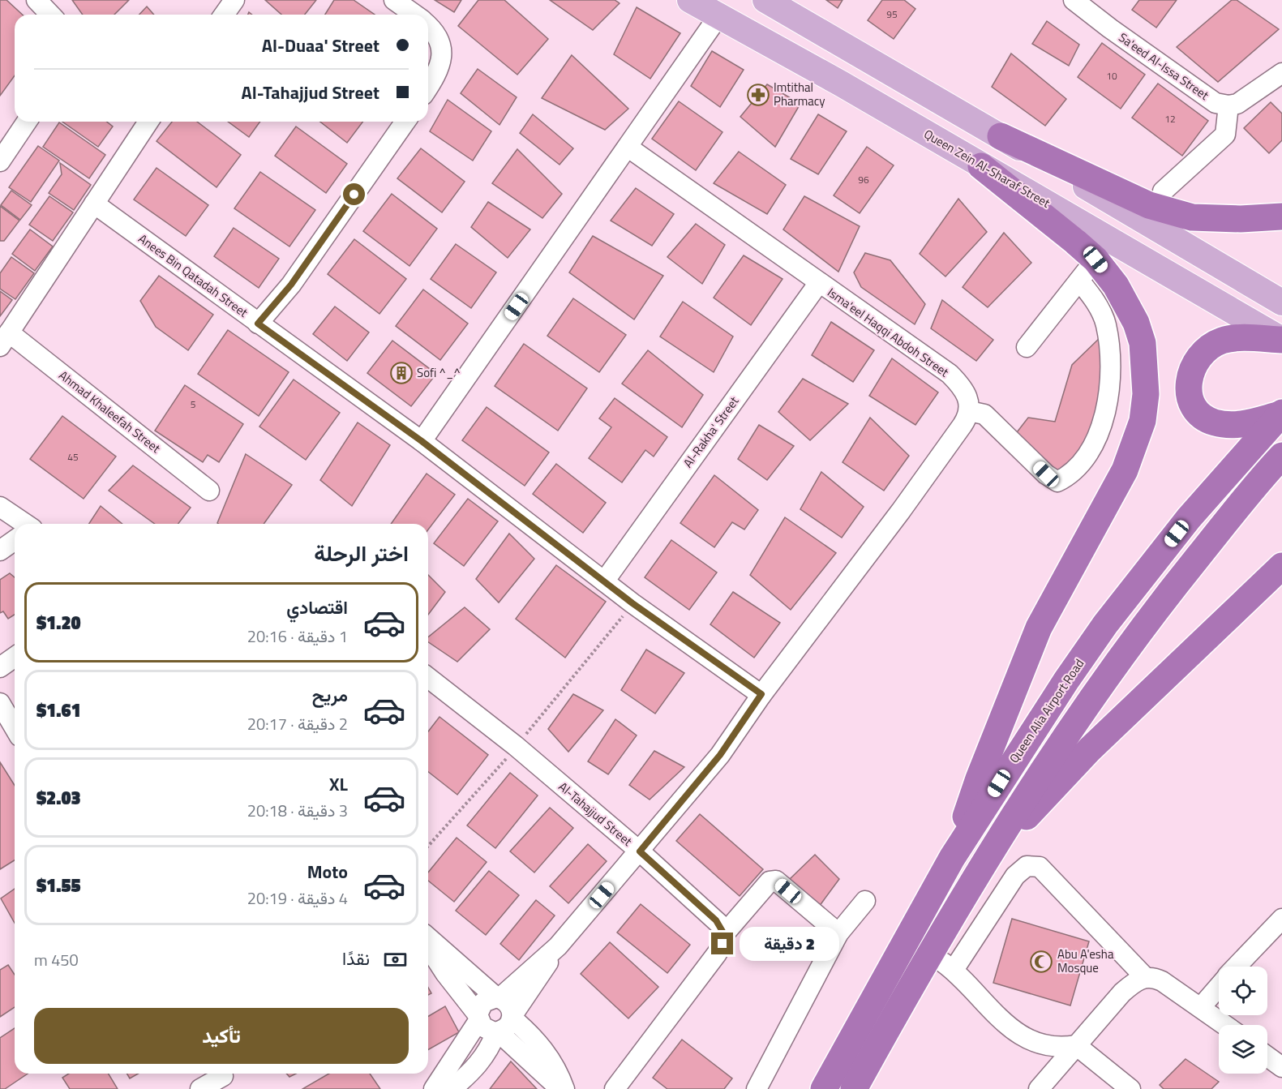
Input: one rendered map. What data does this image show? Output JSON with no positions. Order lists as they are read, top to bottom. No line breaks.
{"streets":{"highway":["Queen Alia Airport Road"],"main road":["Queen Zein Al-Sharaf Street"],"street":["Sa'eed Al-Issa Street","Anees Bin Qatadah Street","Isma'eel Haqqi Abdoh Street","Ahmad Khaleefah Street","Al-Rakha' Street","Al-Tahajjud Street"]},"crossings":[["Anees Bin Qatadah Street","Al-Rakha' Street"],["Isma'eel Haqqi Abdoh Street","Al-Rakha' Street"]],"places":{"pharmacy":["Imtithal Pharmacy"],"building":["Sofi ^_^"],"mosque":["Abu A'esha Mosque"]},"house_numbers":["95","10","12","96","5","45"],"page":{"banner":["Al-Duaa' Street","Al-Tahajjud Street"],"heading":"اختر الرحلة","list":[{"name":"اقتصادي","note":"1 دقيقة · 20:16","value":"$1.20"},{"name":"مريح","note":"2 دقيقة · 20:17","value":"$1.61"},{"name":"XL","note":"3 دقيقة · 20:18","value":"$2.03"},{"name":"Moto","note":"4 دقيقة · 20:19","value":"$1.55"}],"bubble":"2 دقيقة","pay":["نقدًا","450 m"],"buttons":"تأكيد"}}
